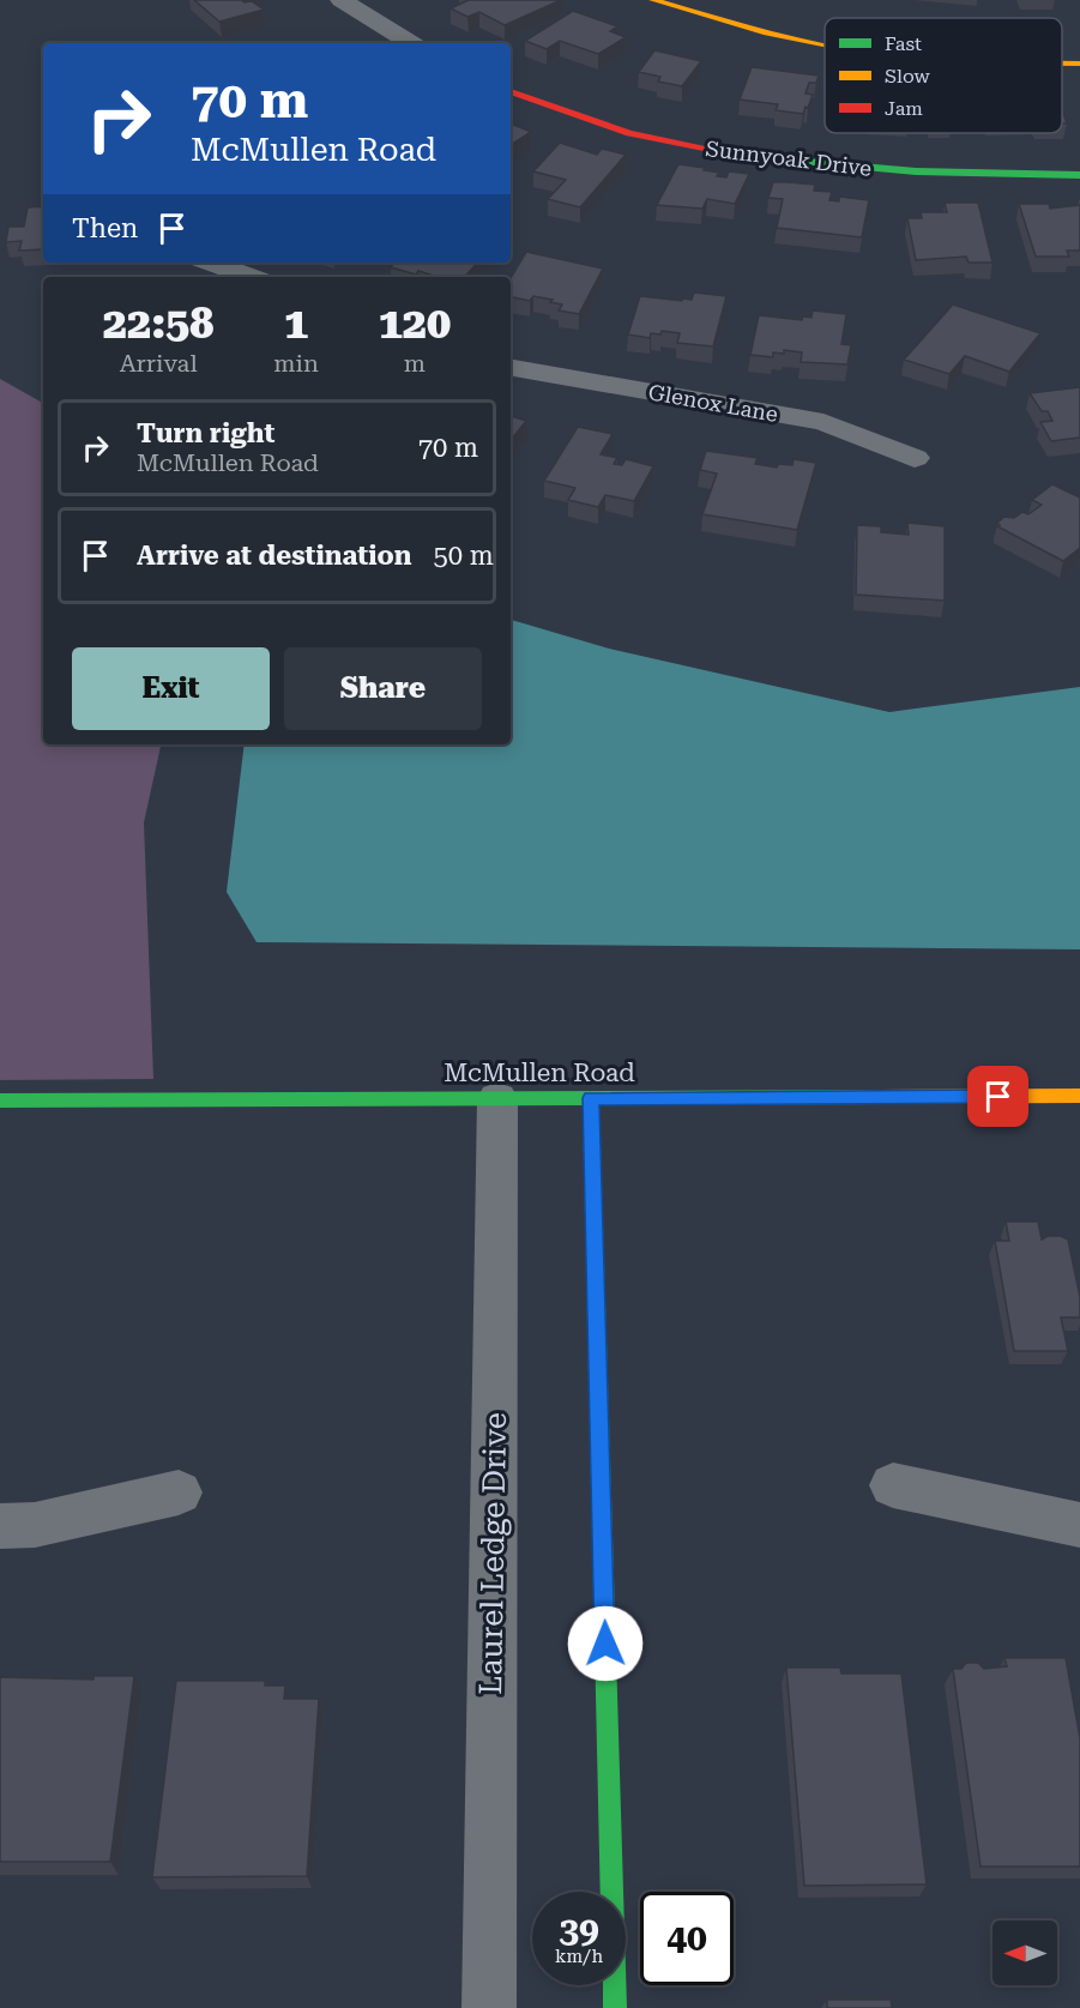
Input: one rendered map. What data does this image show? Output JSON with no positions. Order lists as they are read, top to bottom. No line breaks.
{"streets":{"street":["Sunnyoak Drive","Glenox Lane","McMullen Road","Laurel Ledge Drive"]},"crossings":[["McMullen Road","Laurel Ledge Drive"]],"legend":["Fast","Slow","Jam"],"north":"left","page":{"turn":["70 m","McMullen Road"],"then":"Then","eta":["22:58","Arrival","1","min","120","m"],"list":[{"name":"Turn right","note":"McMullen Road","value":"70 m"},{"name":"Arrive at destination","value":"50 m"}],"buttons":["Exit","Share"],"speed":"39 km/h","limit":"40"}}
